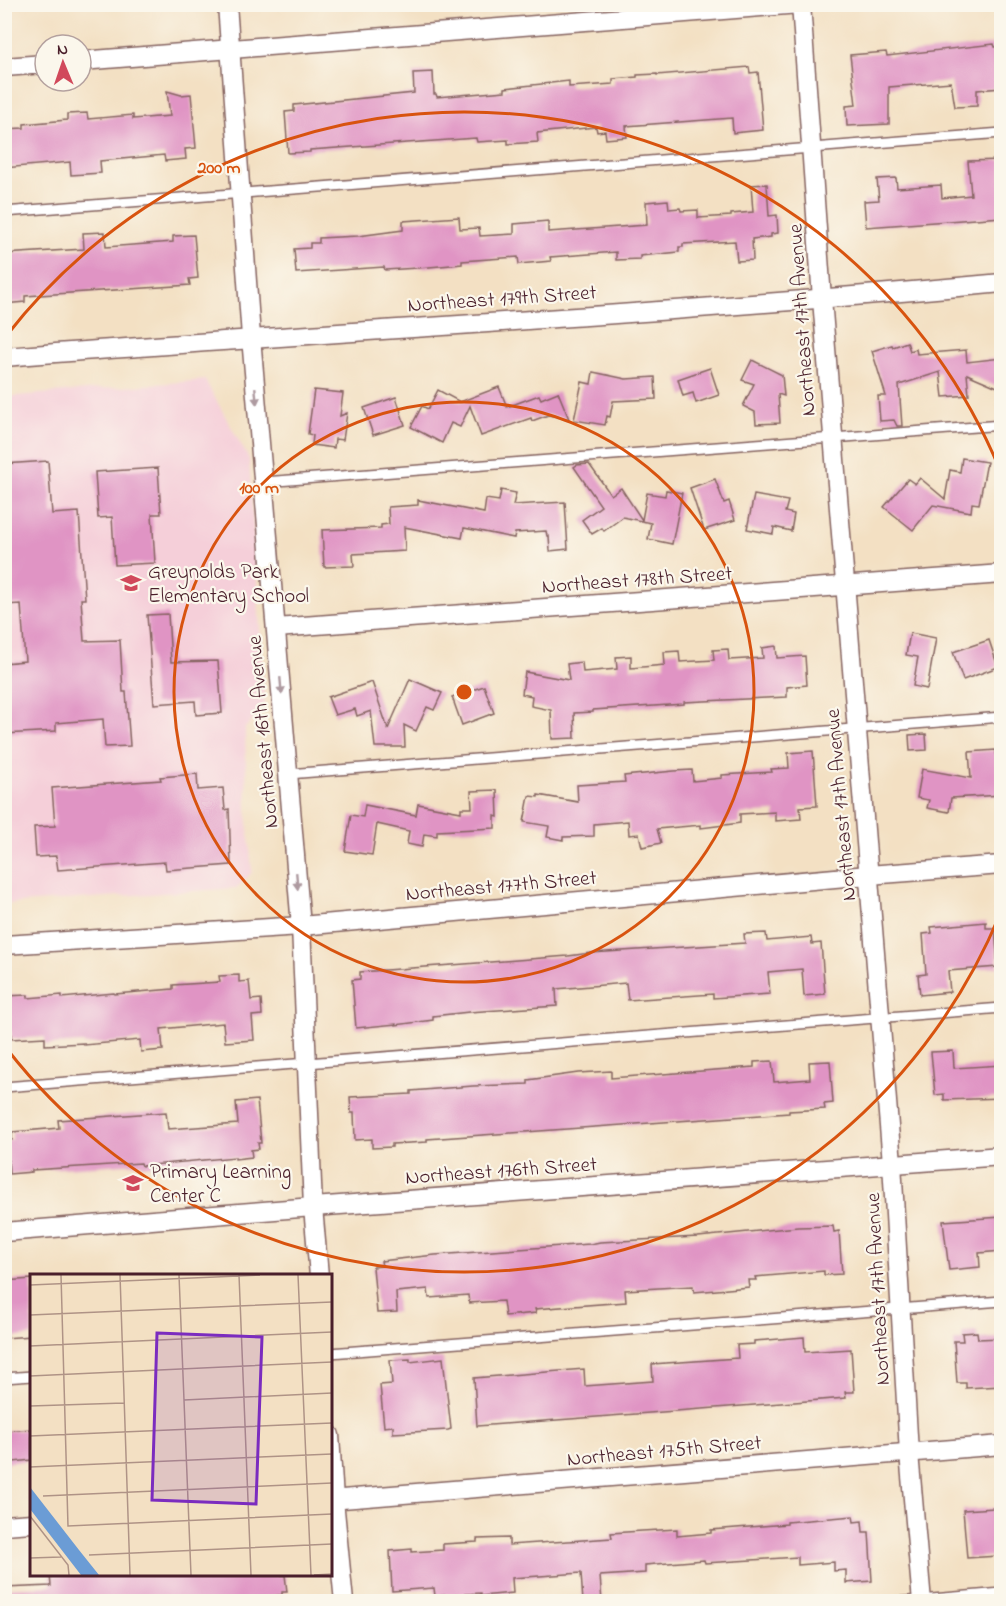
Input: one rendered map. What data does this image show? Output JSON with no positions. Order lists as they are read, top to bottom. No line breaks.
{"streets":{"street":["Northeast 179th Street","Northeast 17th Avenue","Northeast 178th Street","Northeast 16th Avenue","Northeast 177th Street","Northeast 176th Street","Northeast 175th Street"]},"crossings":[["Northeast 179th Street","Northeast 17th Avenue"],["Northeast 179th Street","Northeast 16th Avenue"],["Northeast 17th Avenue","Northeast 178th Street"],["Northeast 17th Avenue","Northeast 177th Street"],["Northeast 17th Avenue","Northeast 176th Street"],["Northeast 17th Avenue","Northeast 175th Street"],["Northeast 178th Street","Northeast 16th Avenue"],["Northeast 16th Avenue","Northeast 177th Street"],["Northeast 16th Avenue","Northeast 176th Street"]],"places":{"school or university":["Greynolds Park Elementary School","Primary Learning Center C"]},"north":"top","rings":["200 m","100 m"]}
